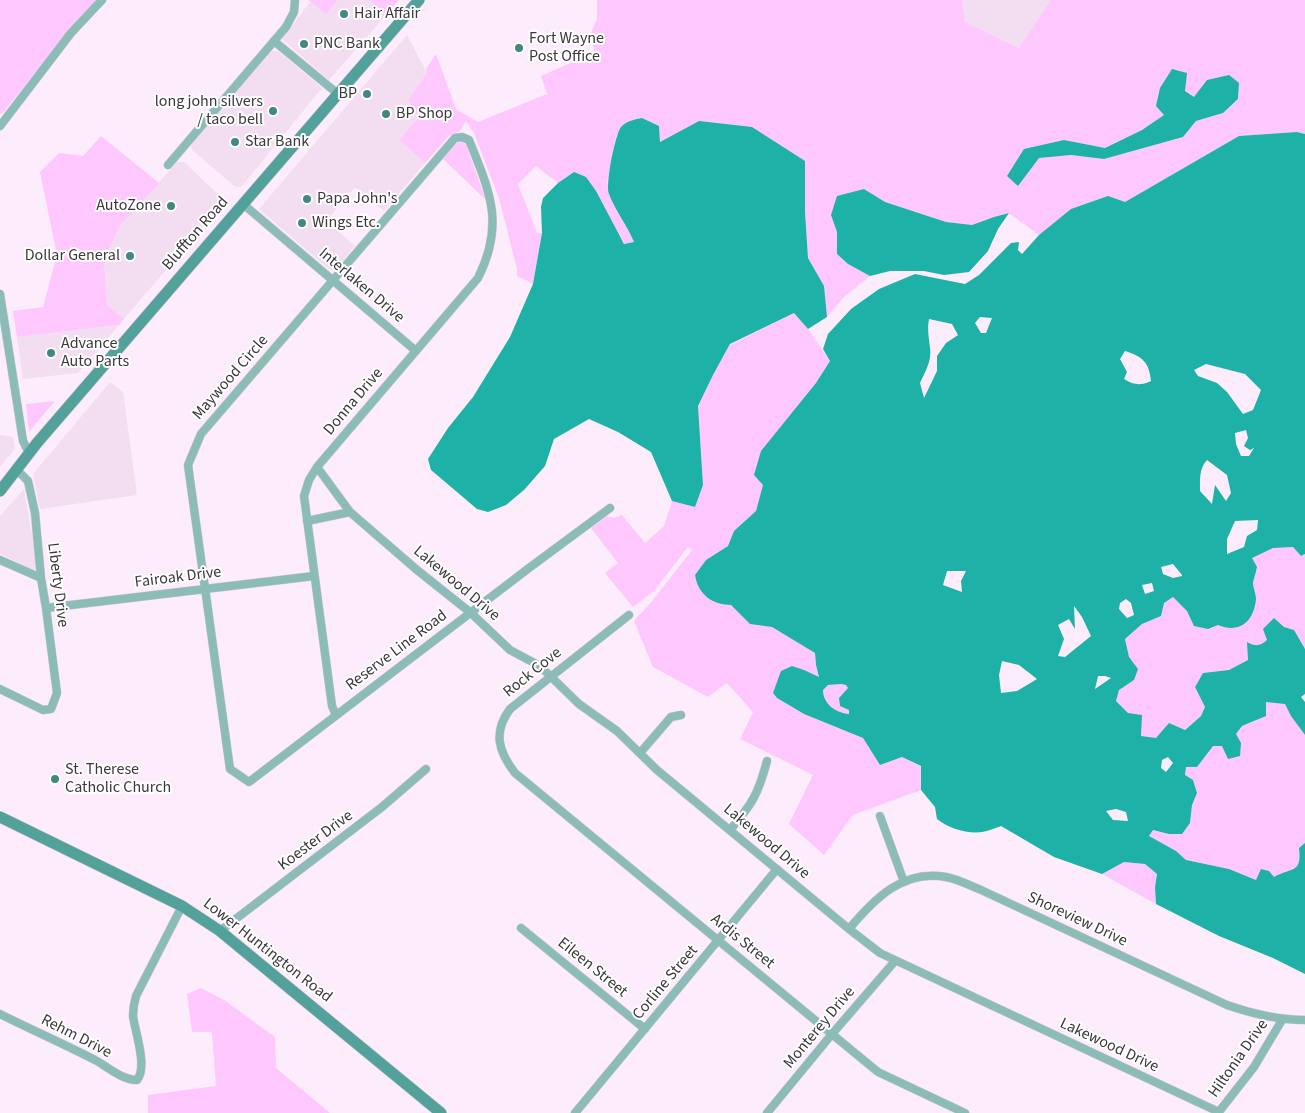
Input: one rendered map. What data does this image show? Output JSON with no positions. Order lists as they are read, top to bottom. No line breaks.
{"streets":{"main road":["Bluffton Road","Lower Huntington Road"],"street":["Interlaken Drive","Maywood Circle","Donna Drive","Fairoak Drive","Lakewood Drive","Liberty Drive","Reserve Line Road","Rock Cove","Koester Drive","Shoreview Drive","Ardis Street","Eileen Street","Corline Street","Monterey Drive","Rehm Drive","Hiltonia Drive"]},"crossings":[["Bluffton Road","Interlaken Drive"],["Bluffton Road","Liberty Drive"],["Interlaken Drive","Maywood Circle"],["Interlaken Drive","Donna Drive"],["Maywood Circle","Donna Drive"],["Maywood Circle","Fairoak Drive"],["Maywood Circle","Reserve Line Road"],["Donna Drive","Fairoak Drive"],["Donna Drive","Lakewood Drive"],["Donna Drive","Reserve Line Road"],["Fairoak Drive","Liberty Drive"],["Lakewood Drive","Reserve Line Road"],["Lakewood Drive","Rock Cove"],["Lakewood Drive","Shoreview Drive"],["Lakewood Drive","Corline Street"],["Lakewood Drive","Monterey Drive"],["Lakewood Drive","Hiltonia Drive"],["Rock Cove","Ardis Street"],["Koester Drive","Lower Huntington Road"],["Shoreview Drive","Hiltonia Drive"],["Ardis Street","Corline Street"],["Ardis Street","Monterey Drive"],["Lower Huntington Road","Rehm Drive"],["Eileen Street","Corline Street"]],"places":["Hair Affair","PNC Bank","Fort Wayne Post Office","BP","long john silvers / taco bell","BP Shop","Star Bank","Papa John's","AutoZone","Wings Etc.","Dollar General","Advance Auto Parts","St. Therese Catholic Church"]}
